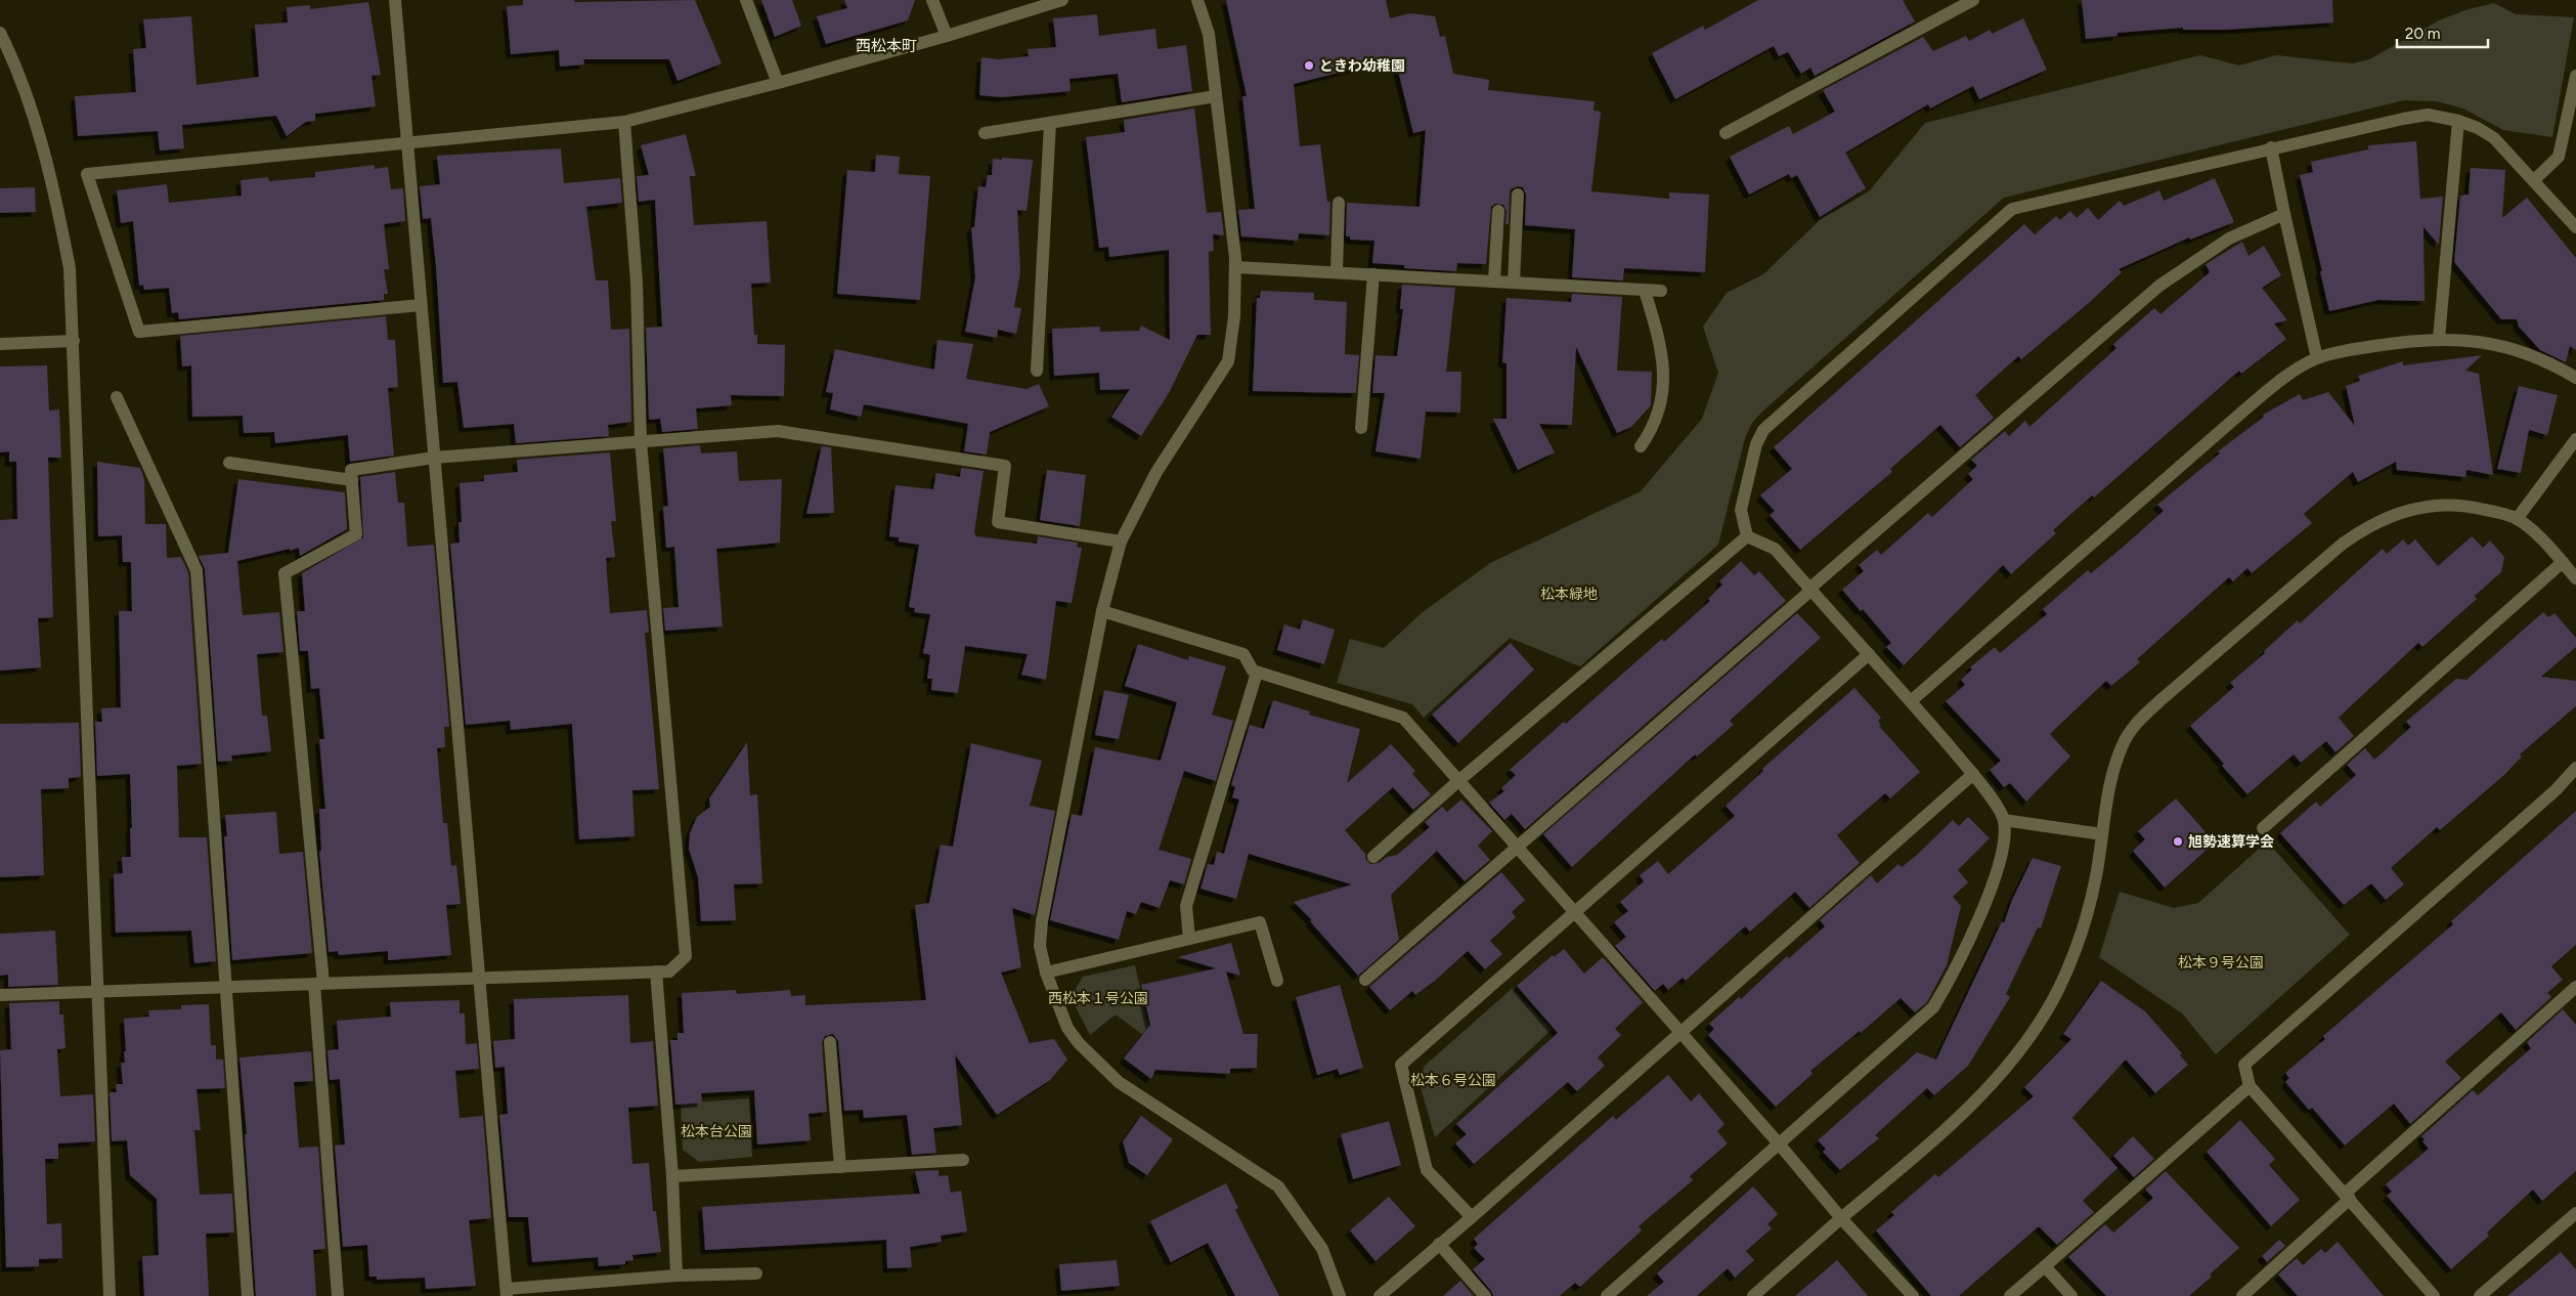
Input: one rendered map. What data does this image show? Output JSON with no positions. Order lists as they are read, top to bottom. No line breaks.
{"districts":["西松本町"],"parks":["松本緑地","松本９号公園","西松本１号公園","松本６号公園","松本台公園"],"places":["ときわ幼稚園","旭勢速算学会"],"scale_bar":"20 m"}
